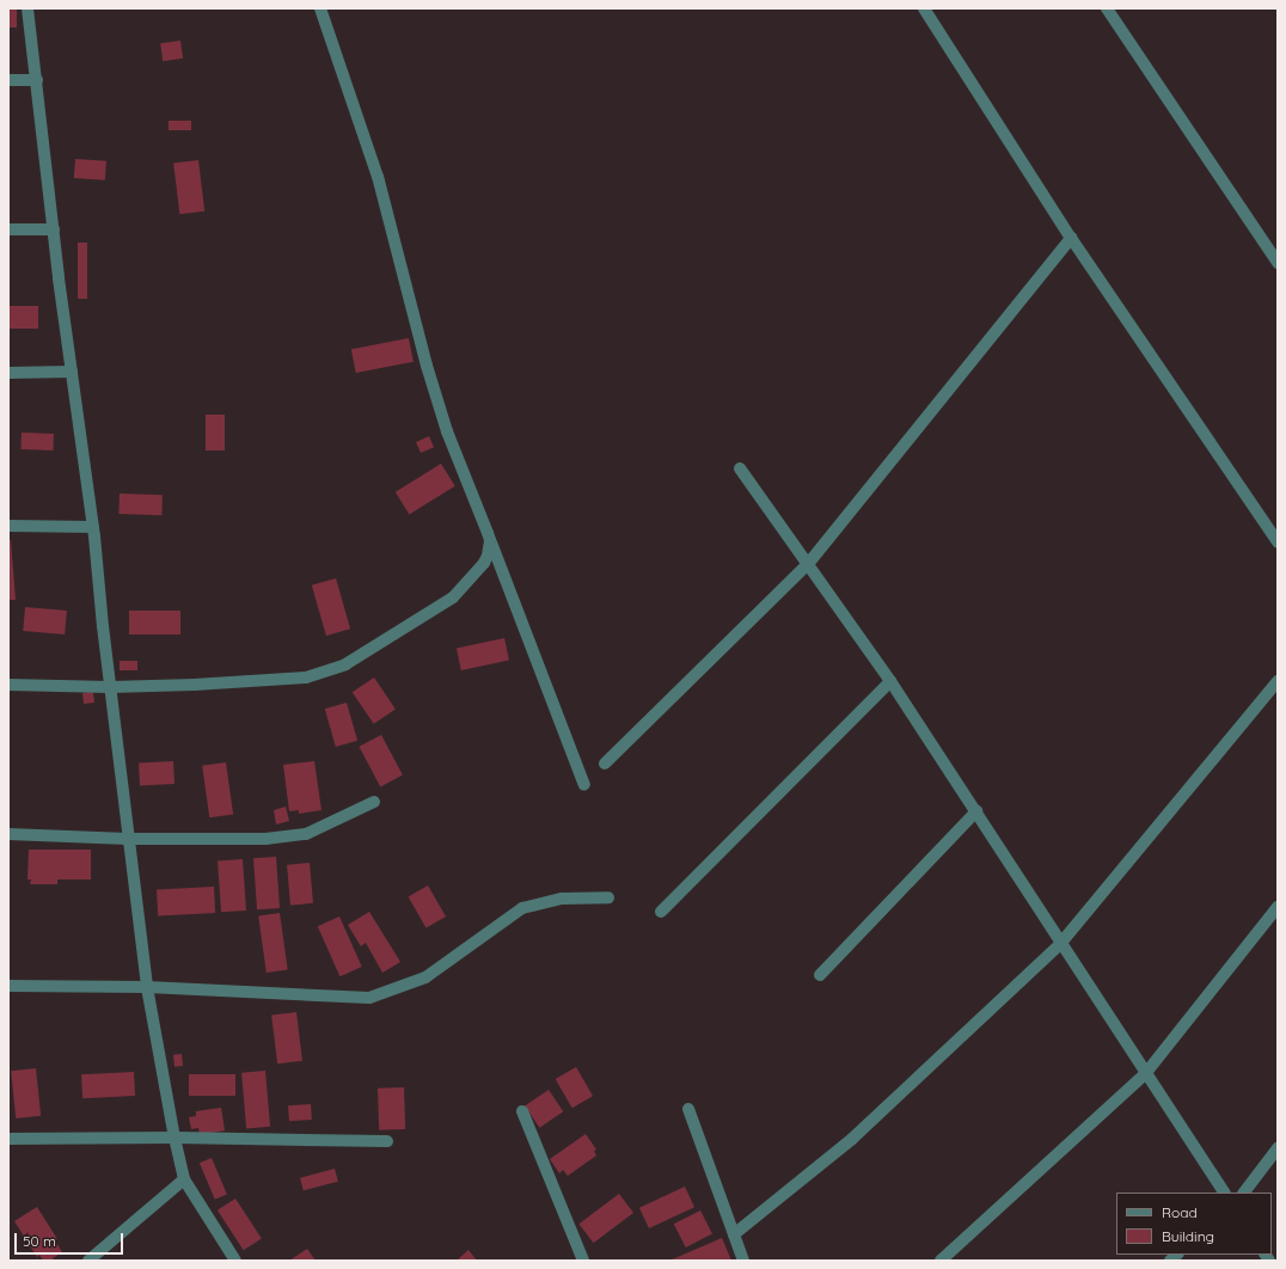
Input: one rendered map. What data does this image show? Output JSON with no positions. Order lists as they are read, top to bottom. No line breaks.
{"legend":["Road","Building"],"scale_bar":"50 m"}
